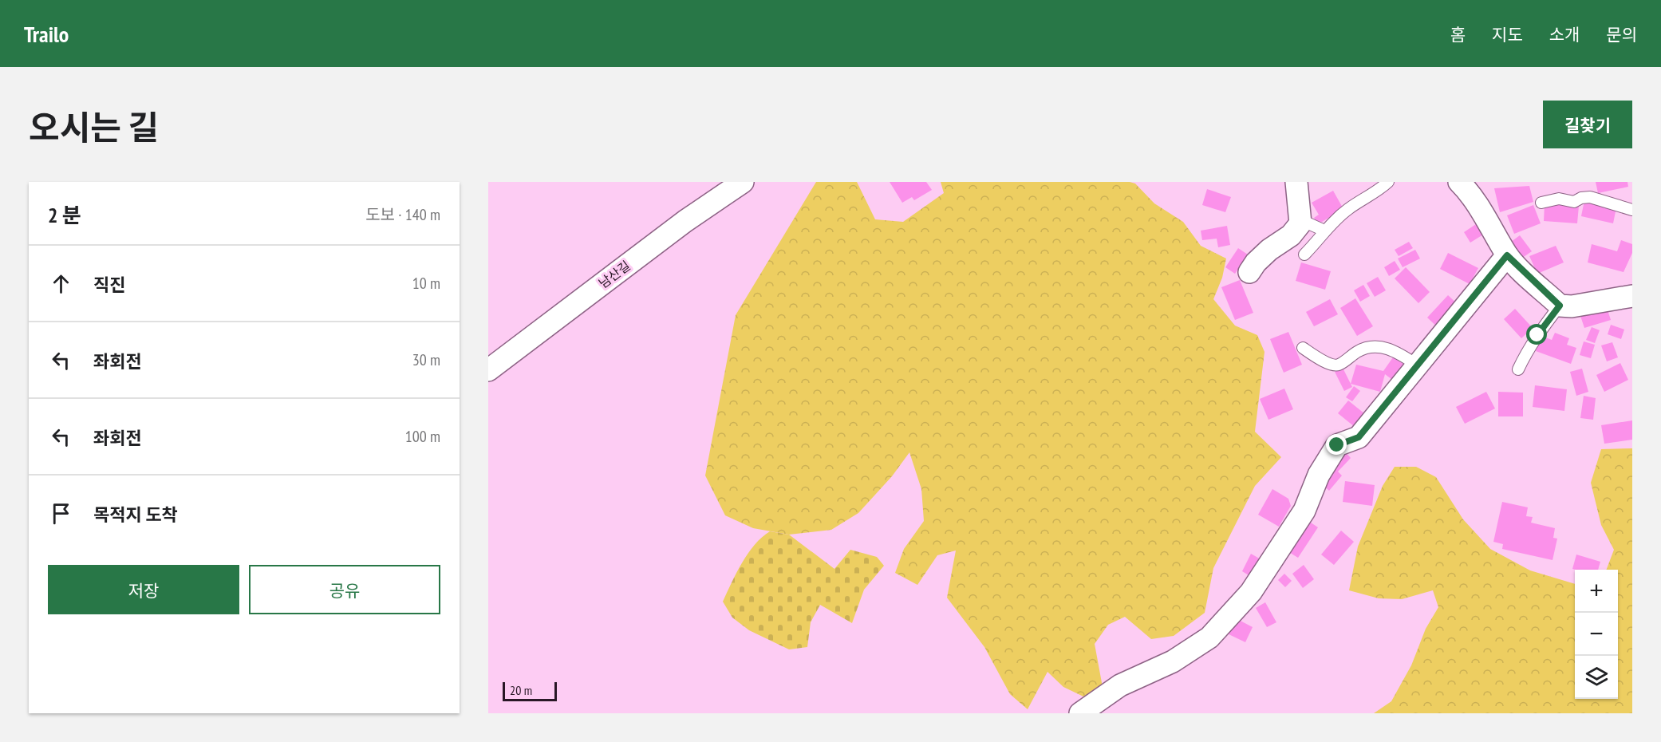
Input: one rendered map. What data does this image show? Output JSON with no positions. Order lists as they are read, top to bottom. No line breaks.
{"streets":{"street":["남산길"]},"scale_bar":"20 m","page":{"header":"Trailo","nav":["홈","지도","소개","문의"],"title":"오시는 길","buttons":["길찾기",["저장","공유"]],"heading":["2 분","도보 · 140 m"],"list":[["직진","10 m"],["좌회전","30 m"],["좌회전","100 m"],"목적지 도착"],"map_buttons":["+","−"],"scale":"20 m"}}
